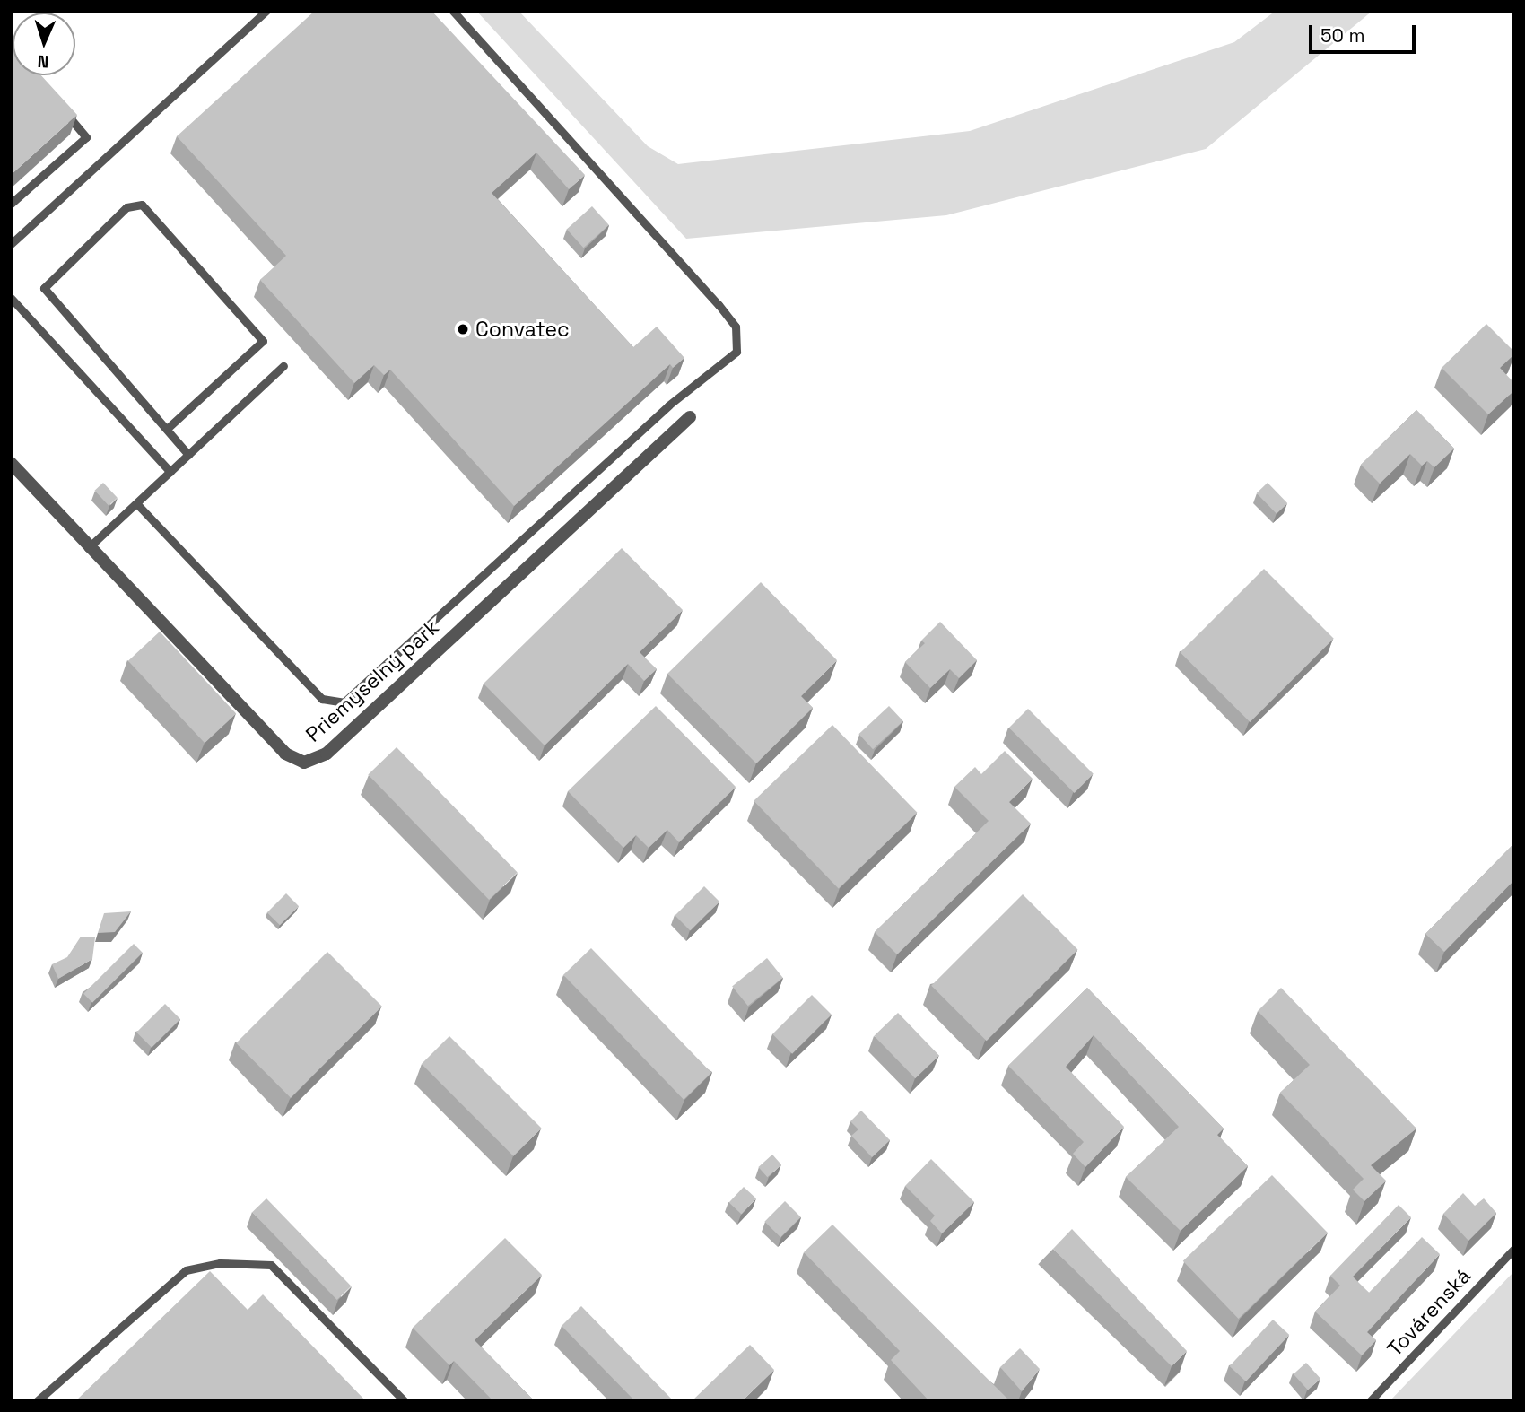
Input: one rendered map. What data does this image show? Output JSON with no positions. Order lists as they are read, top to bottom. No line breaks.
{"streets":{"street":["Priemyselný park"],"lane":["Továrenská"]},"places":["Convatec"],"scale_bar":"50 m","north":"bottom"}
